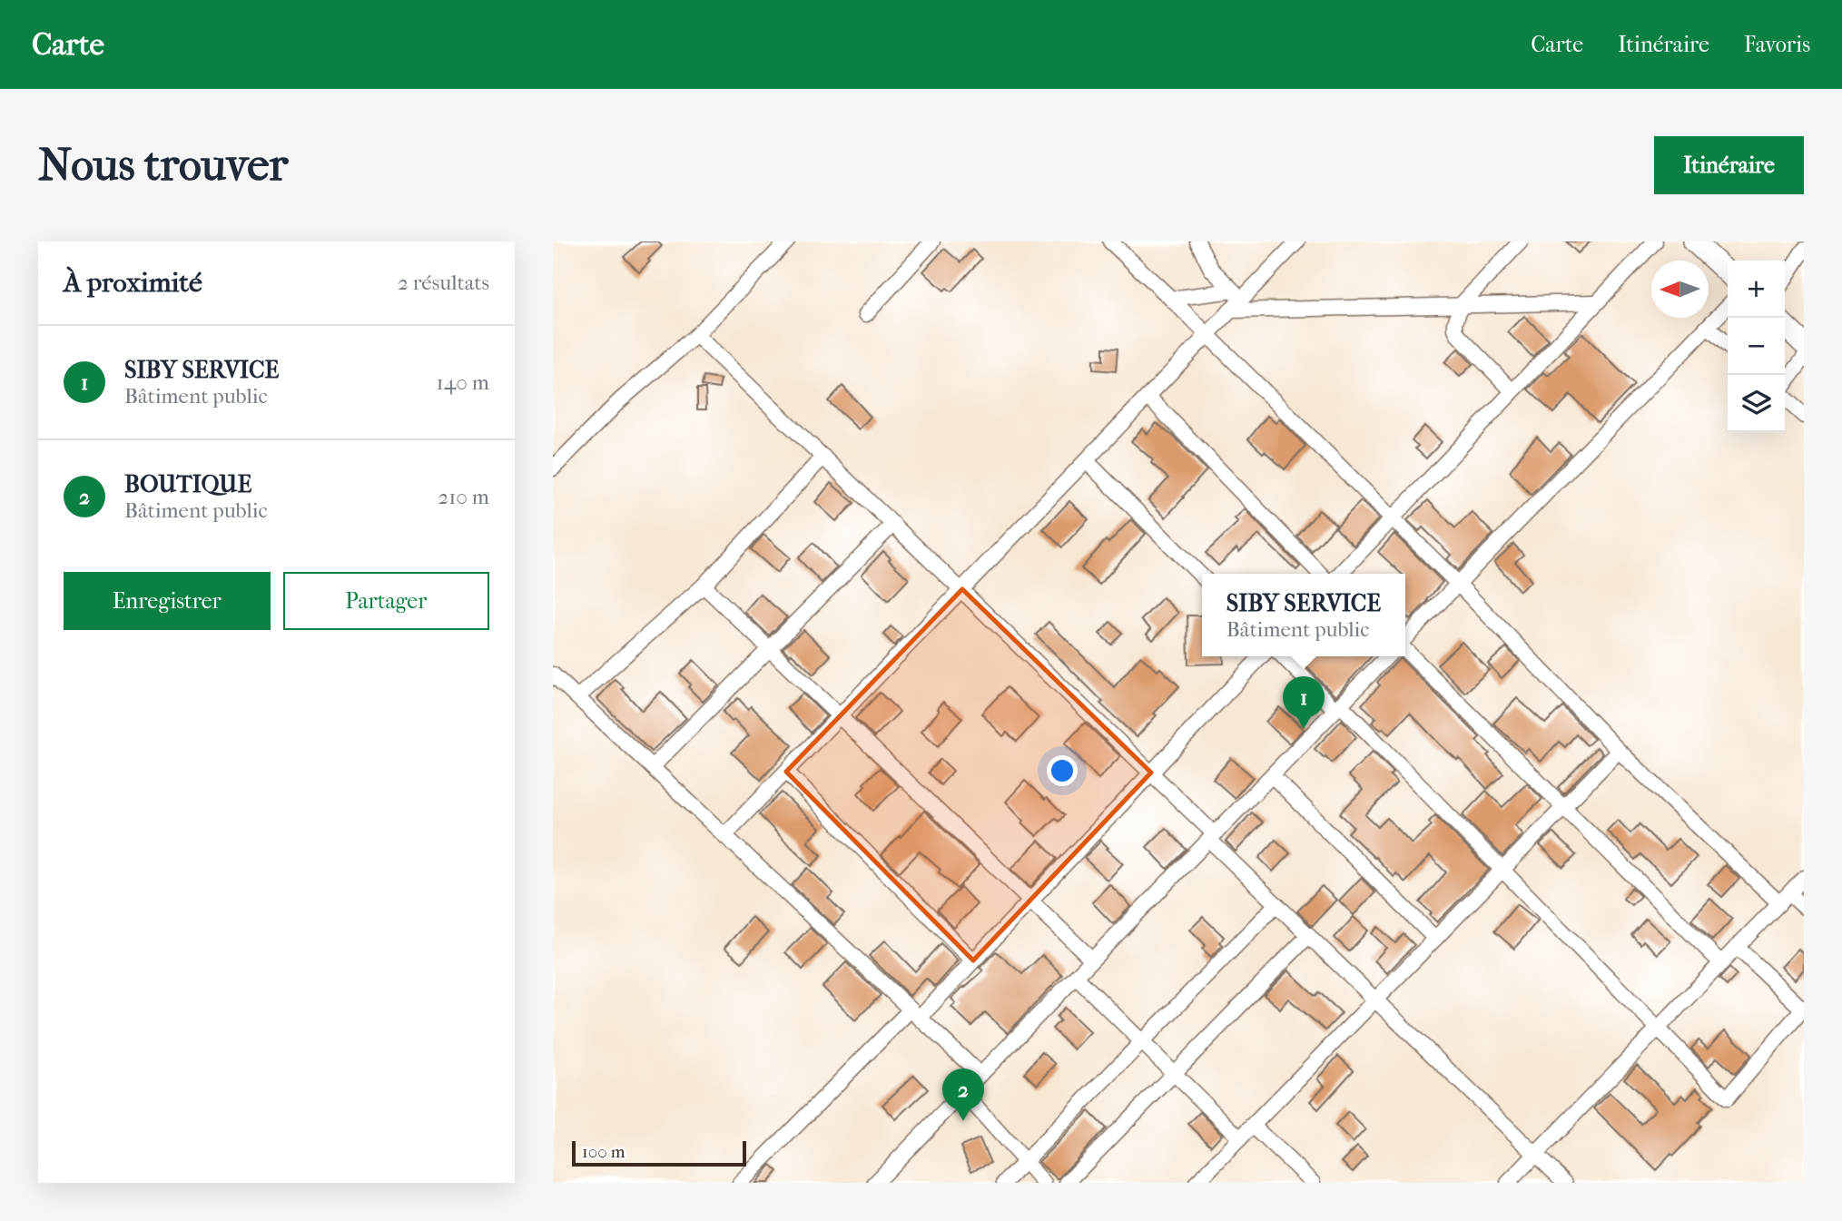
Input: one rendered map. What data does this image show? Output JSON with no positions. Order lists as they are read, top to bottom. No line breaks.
{"scale_bar":"100 m","north":"left","page":{"header":"Carte","nav":["Carte","Itinéraire","Favoris"],"buttons":["Itinéraire",["Enregistrer","Partager"]],"title":"Nous trouver","heading":["À proximité","2 résultats"],"map_buttons":["+","−"],"list":[{"mark":"1","name":"SIBY SERVICE","note":"Bâtiment public","value":"140 m"},{"mark":"2","name":"BOUTIQUE","note":"Bâtiment public","value":"210 m"}],"popup":["SIBY SERVICE","Bâtiment public"],"pins":["1","2"],"scale":"100 m"}}
